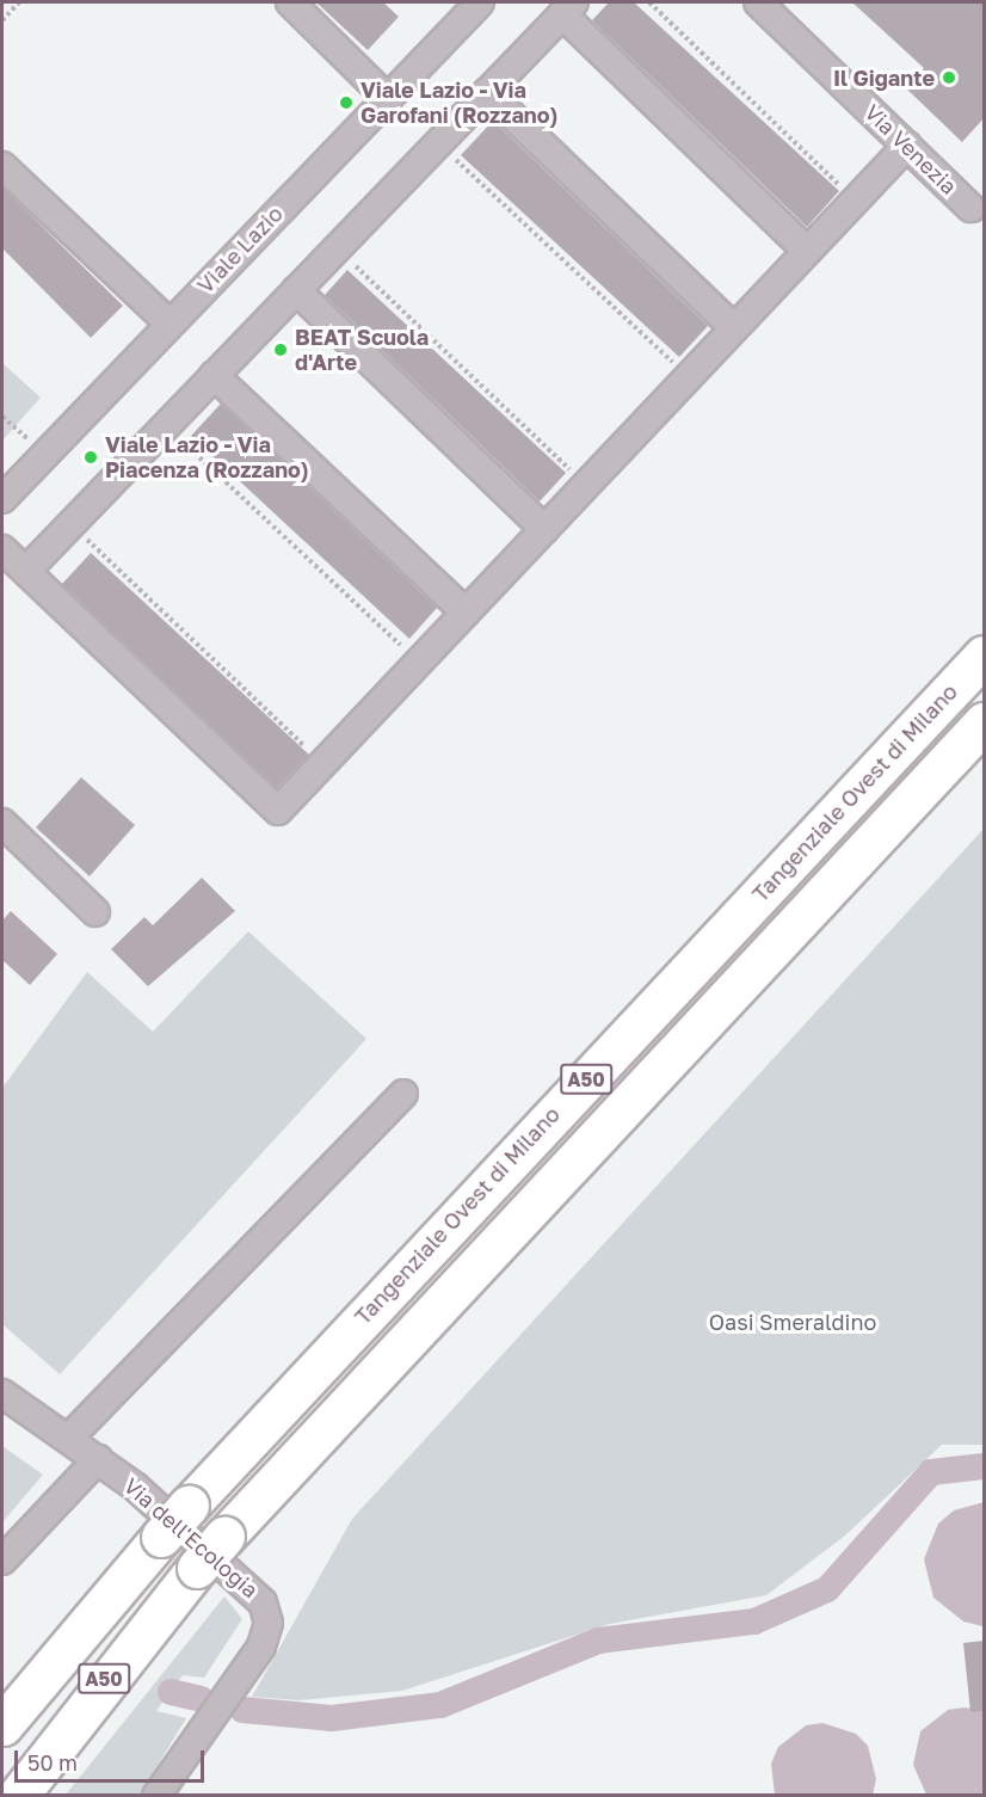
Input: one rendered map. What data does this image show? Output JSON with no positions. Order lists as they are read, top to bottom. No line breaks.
{"streets":{"highway":["Tangenziale Ovest di Milano","A50"],"street":["Via Venezia","Viale Lazio","Via dell'Ecologia"]},"parks":["Oasi Smeraldino"],"places":["Il Gigante","Viale Lazio - Via Garofani (Rozzano)","BEAT Scuola d'Arte","Viale Lazio - Via Piacenza (Rozzano)"],"scale_bar":"50 m"}
